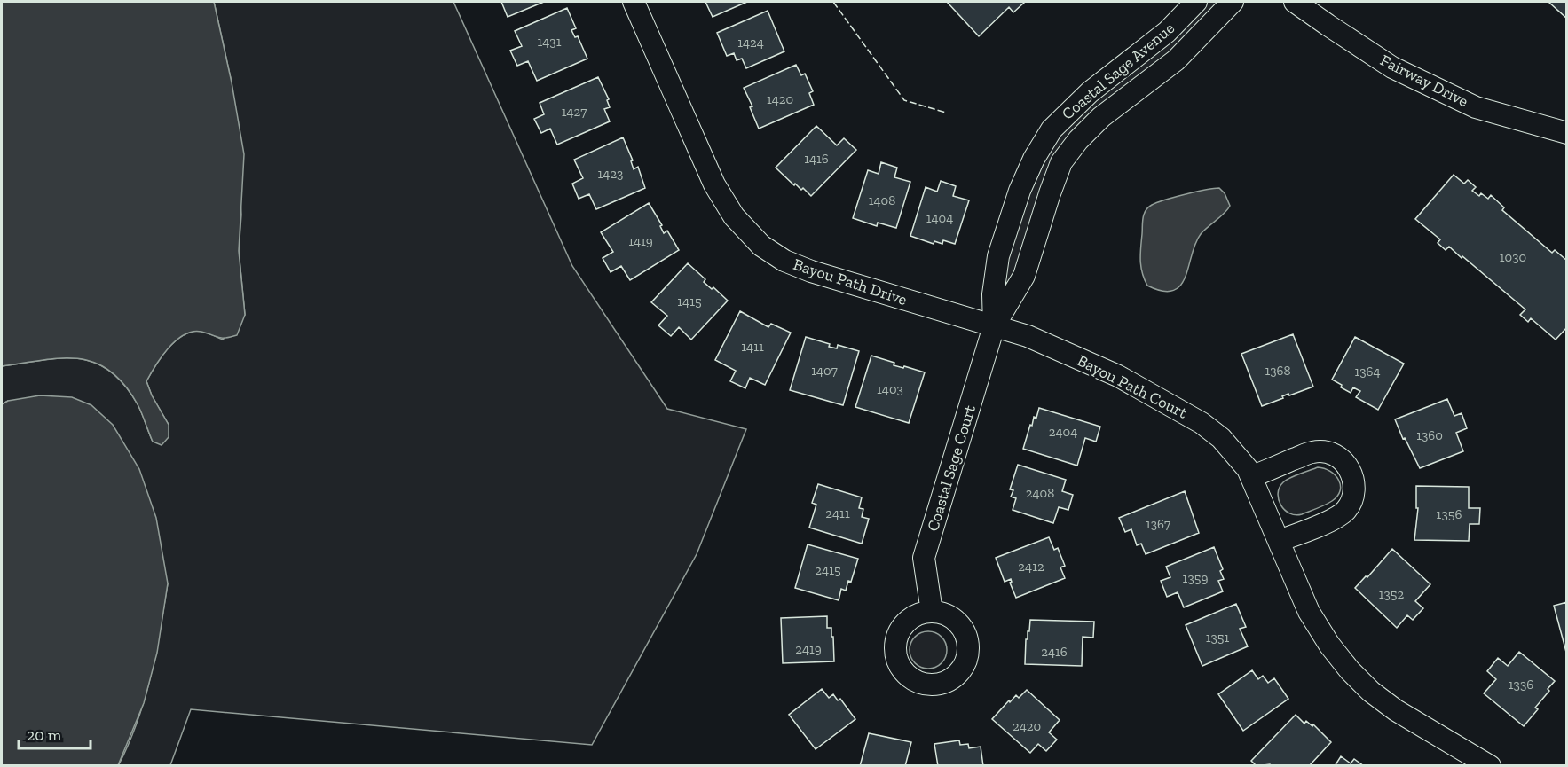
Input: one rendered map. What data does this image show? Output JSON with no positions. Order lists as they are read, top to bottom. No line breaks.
{"streets":{"street":["Coastal Sage Avenue","Fairway Drive","Bayou Path Drive","Bayou Path Court","Coastal Sage Court"]},"crossings":[["Coastal Sage Avenue","Bayou Path Drive"],["Coastal Sage Avenue","Bayou Path Court"],["Coastal Sage Avenue","Coastal Sage Court"],["Bayou Path Drive","Bayou Path Court"],["Bayou Path Drive","Coastal Sage Court"],["Bayou Path Court","Coastal Sage Court"]],"house_numbers":["1431","1424","1420","1427","1416","1423","1408","1404","1419","1030","1415","1411","1407","1368","1364","1403","2404","1360","2408","2411","1356","1367","2412","2415","1359","1352","1351","2419","2416","1336","2420"],"scale_bar":"20 m"}
